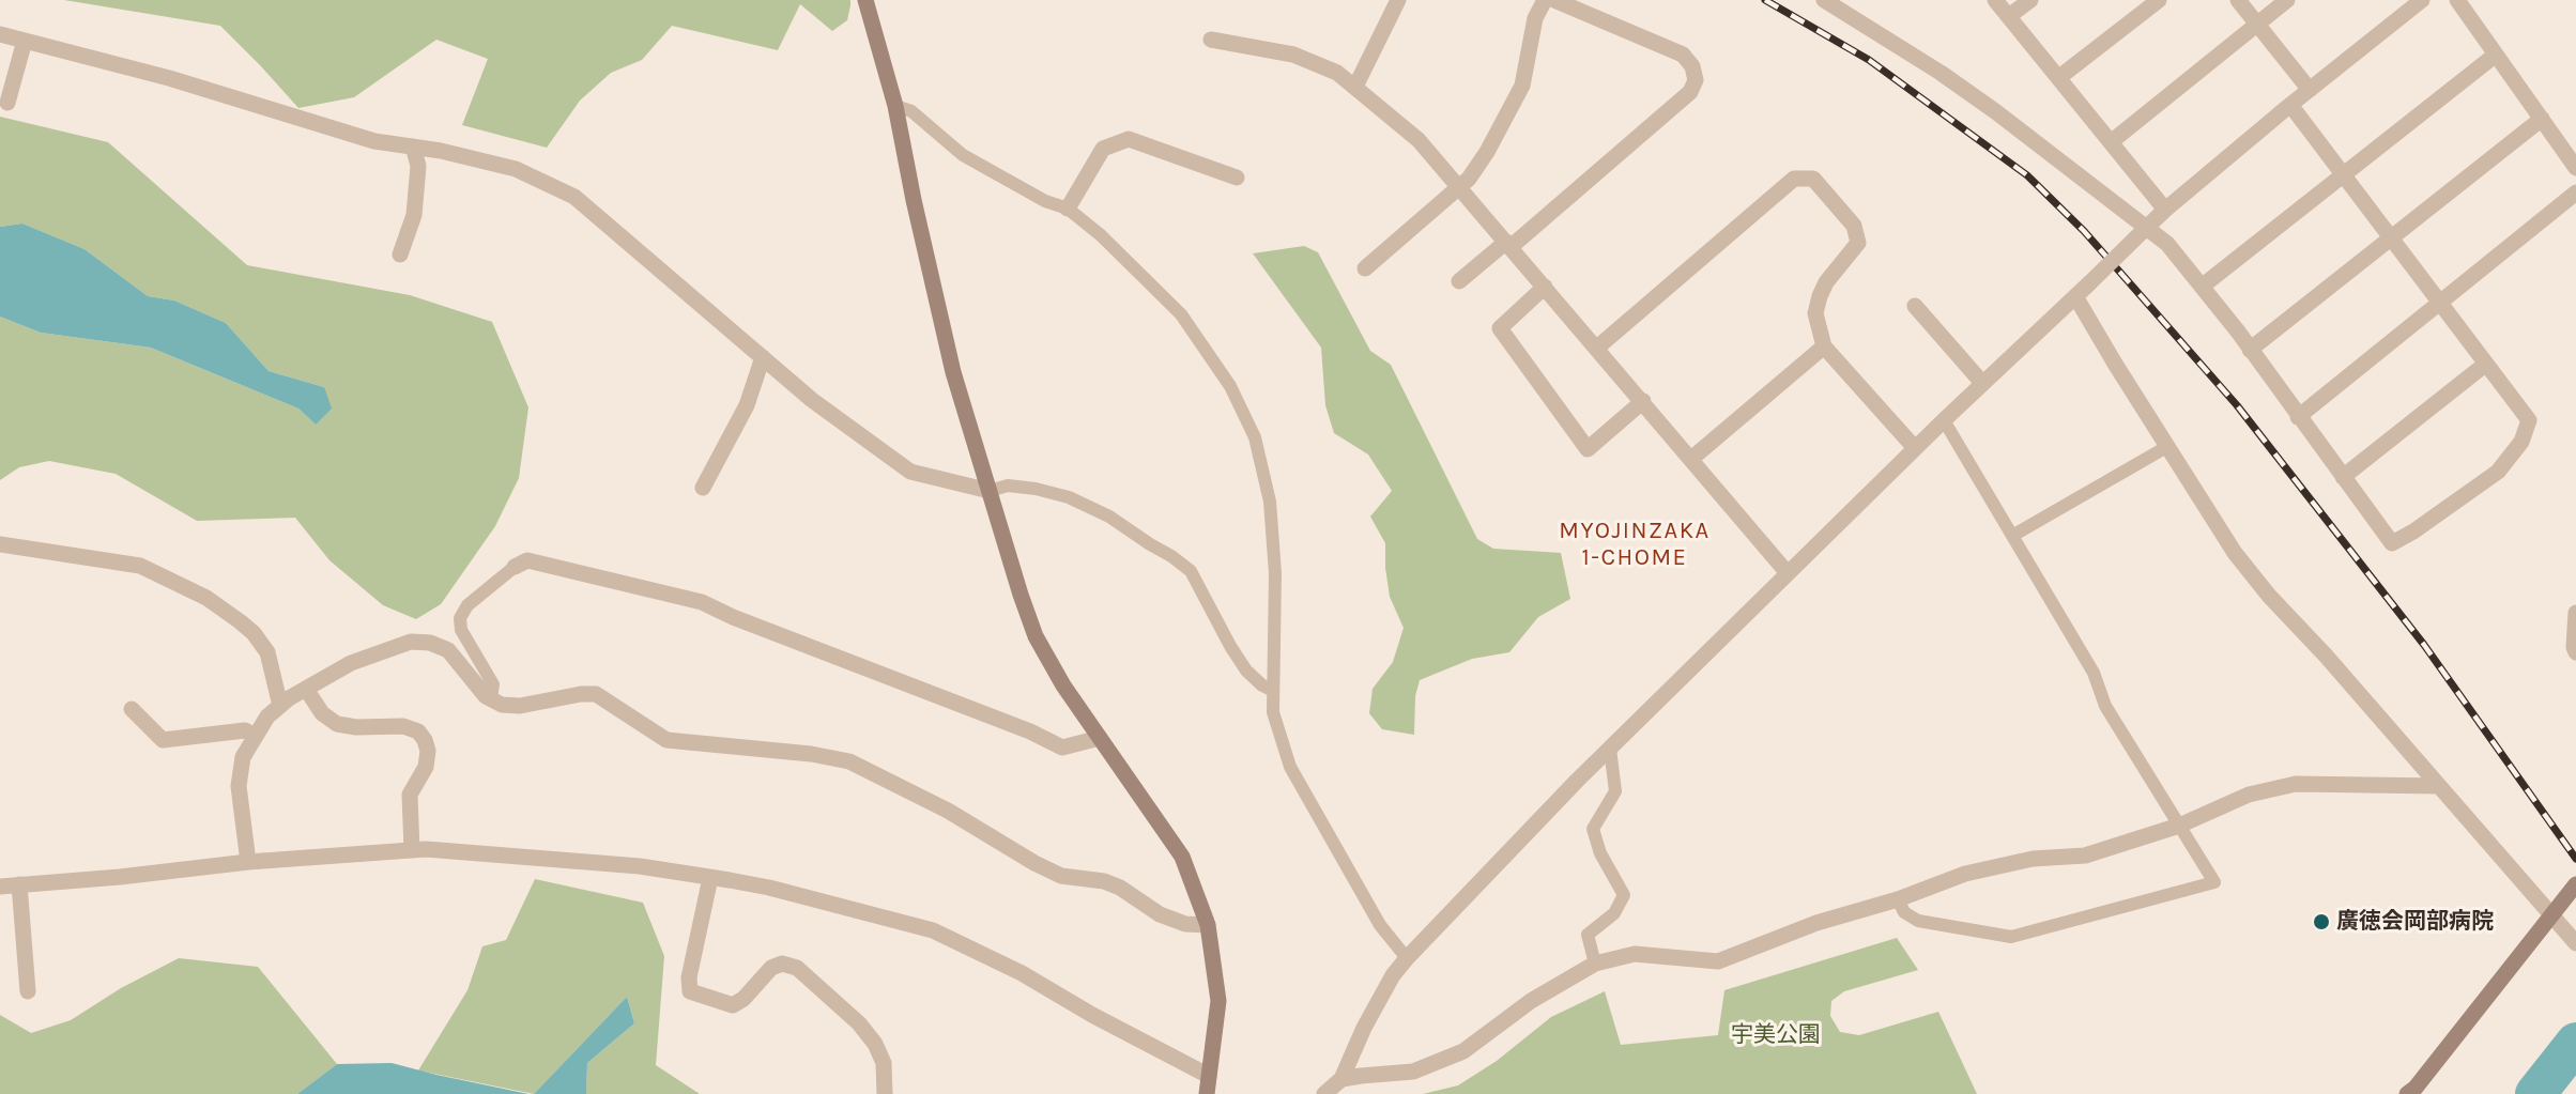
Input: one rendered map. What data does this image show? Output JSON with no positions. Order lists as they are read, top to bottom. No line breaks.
{"districts":["MYOJINZAKA 1-CHOME"],"parks":["宇美公園"],"places":["廣徳会岡部病院"]}
